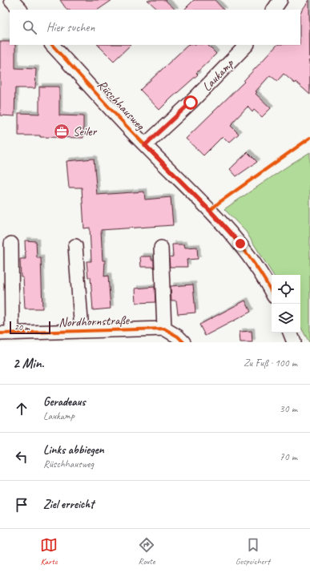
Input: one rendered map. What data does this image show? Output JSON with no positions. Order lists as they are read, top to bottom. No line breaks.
{"streets":{"street":["Laukamp","Rüschhausweg","Nordhornstraße"]},"crossings":[["Laukamp","Rüschhausweg"]],"places":{"office":["Seiler"]},"scale_bar":"20 m","page":{"search":"Hier suchen","scale":"20 m","heading":["2 Min.","Zu Fuß · 100 m"],"list":[["Geradeaus","Laukamp","30 m"],["Links abbiegen","Rüschhausweg","70 m"],"Ziel erreicht"],"nav":["Karte","Route","Gespeichert"]}}
